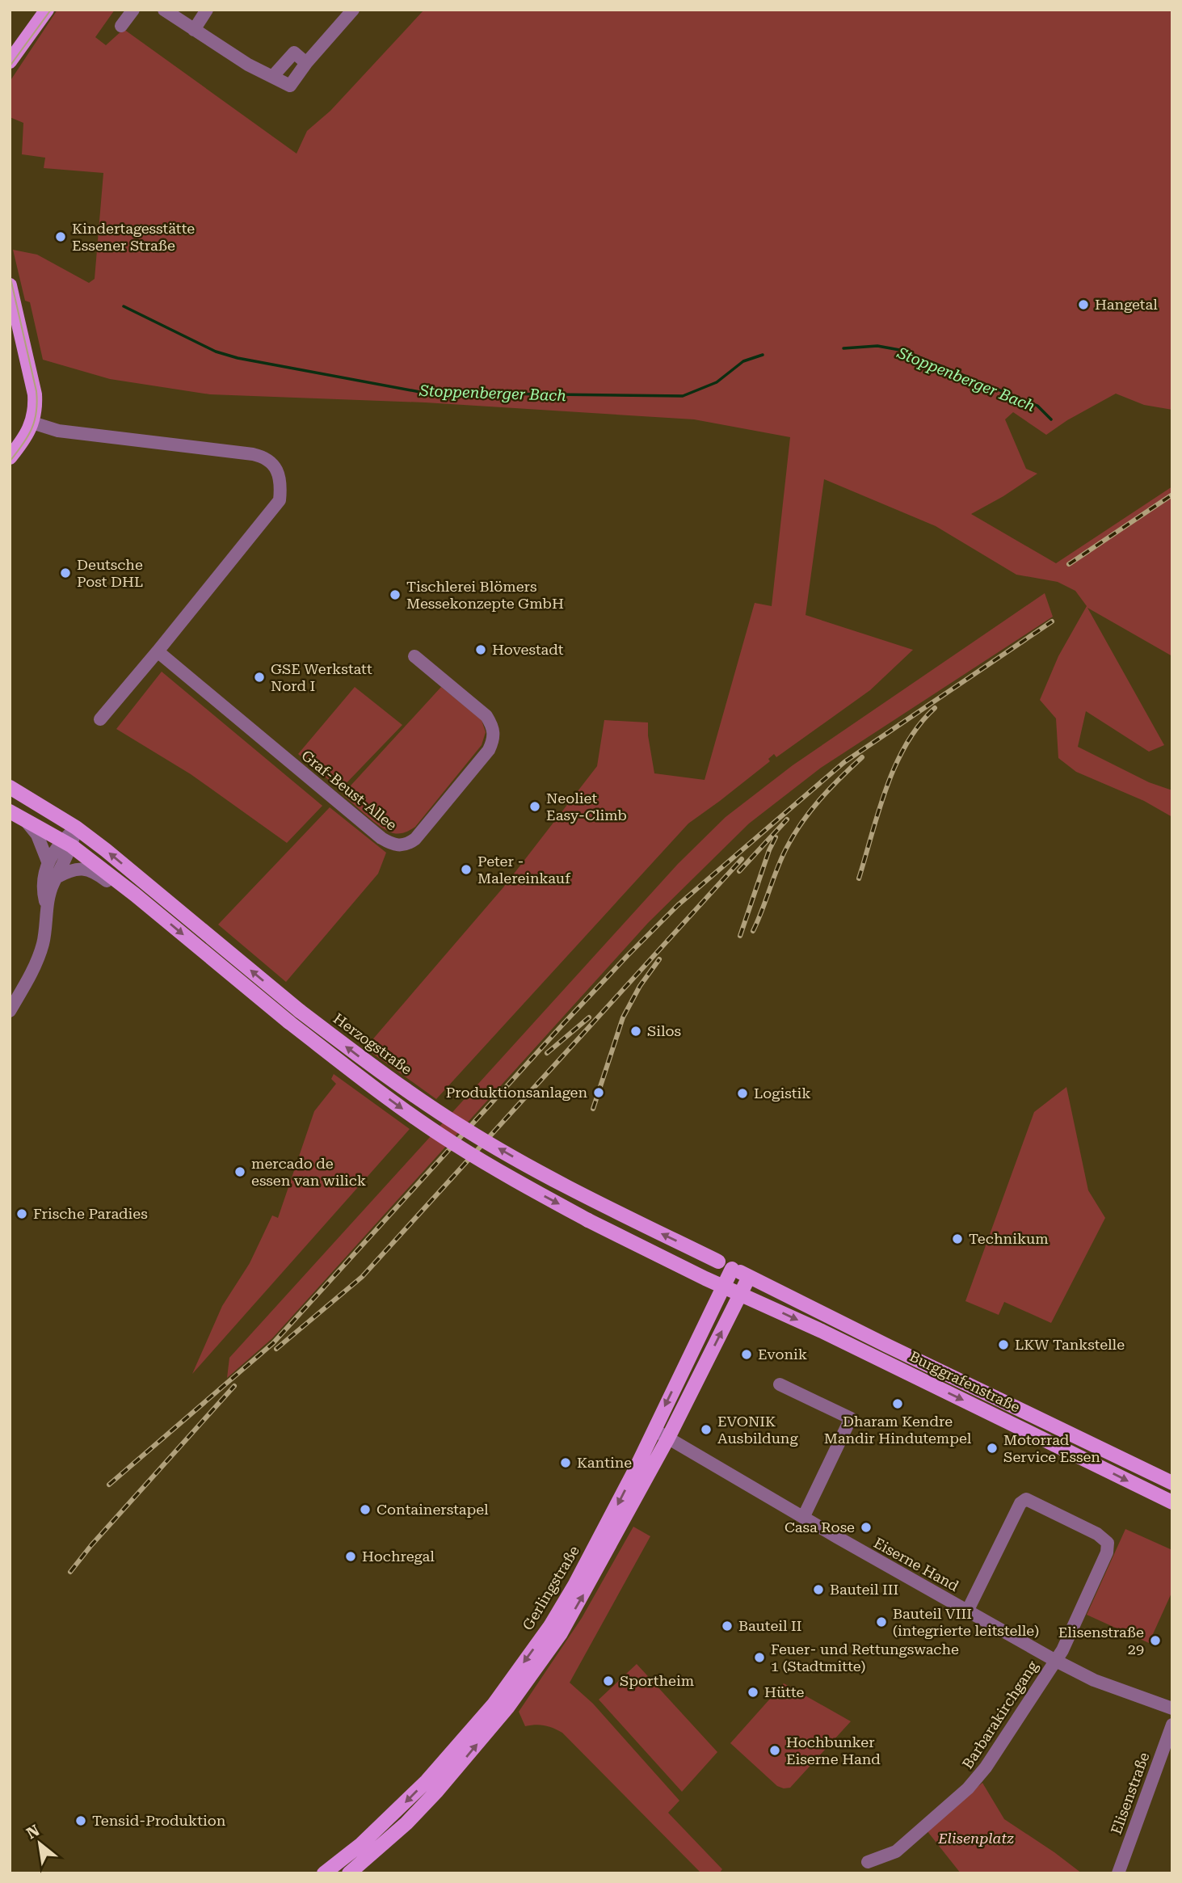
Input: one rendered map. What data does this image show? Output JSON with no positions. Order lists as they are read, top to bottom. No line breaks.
{"streets":{"main road":["Herzogstraße","Burggrafenstraße","Gerlingstraße"],"street":["Graf-Beust-Allee","Eiserne Hand","Barbarakirchgang","Elisenstraße"]},"crossings":[["Herzogstraße","Burggrafenstraße"],["Herzogstraße","Gerlingstraße"],["Burggrafenstraße","Gerlingstraße"],["Eiserne Hand","Gerlingstraße"],["Eiserne Hand","Barbarakirchgang"]],"water":["Stoppenberger Bach"],"parks":["Elisenplatz"],"places":["Kindertagesstätte Essener Straße","Hangetal","Deutsche Post DHL","Tischlerei Blömers Messekonzepte GmbH","Hovestadt","GSE Werkstatt Nord I","Neoliet Easy-Climb","Peter - Malereinkauf","Silos","Produktionsanlagen","Logistik","mercado de essen van wilick","Frische Paradies","Technikum","LKW Tankstelle","Evonik","Dharam Kendre Mandir Hindutempel","EVONIK Ausbildung","Motorrad Service Essen","Kantine","Containerstapel","Casa Rose","Hochregal","Bauteil III","Bauteil VIII (integrierte leitstelle)","Bauteil II","Elisenstraße 29","Feuer- und Rettungswache 1 (Stadtmitte)","Sportheim","Hütte","Hochbunker Eiserne Hand","Tensid-Produktion"],"north":"top left"}
